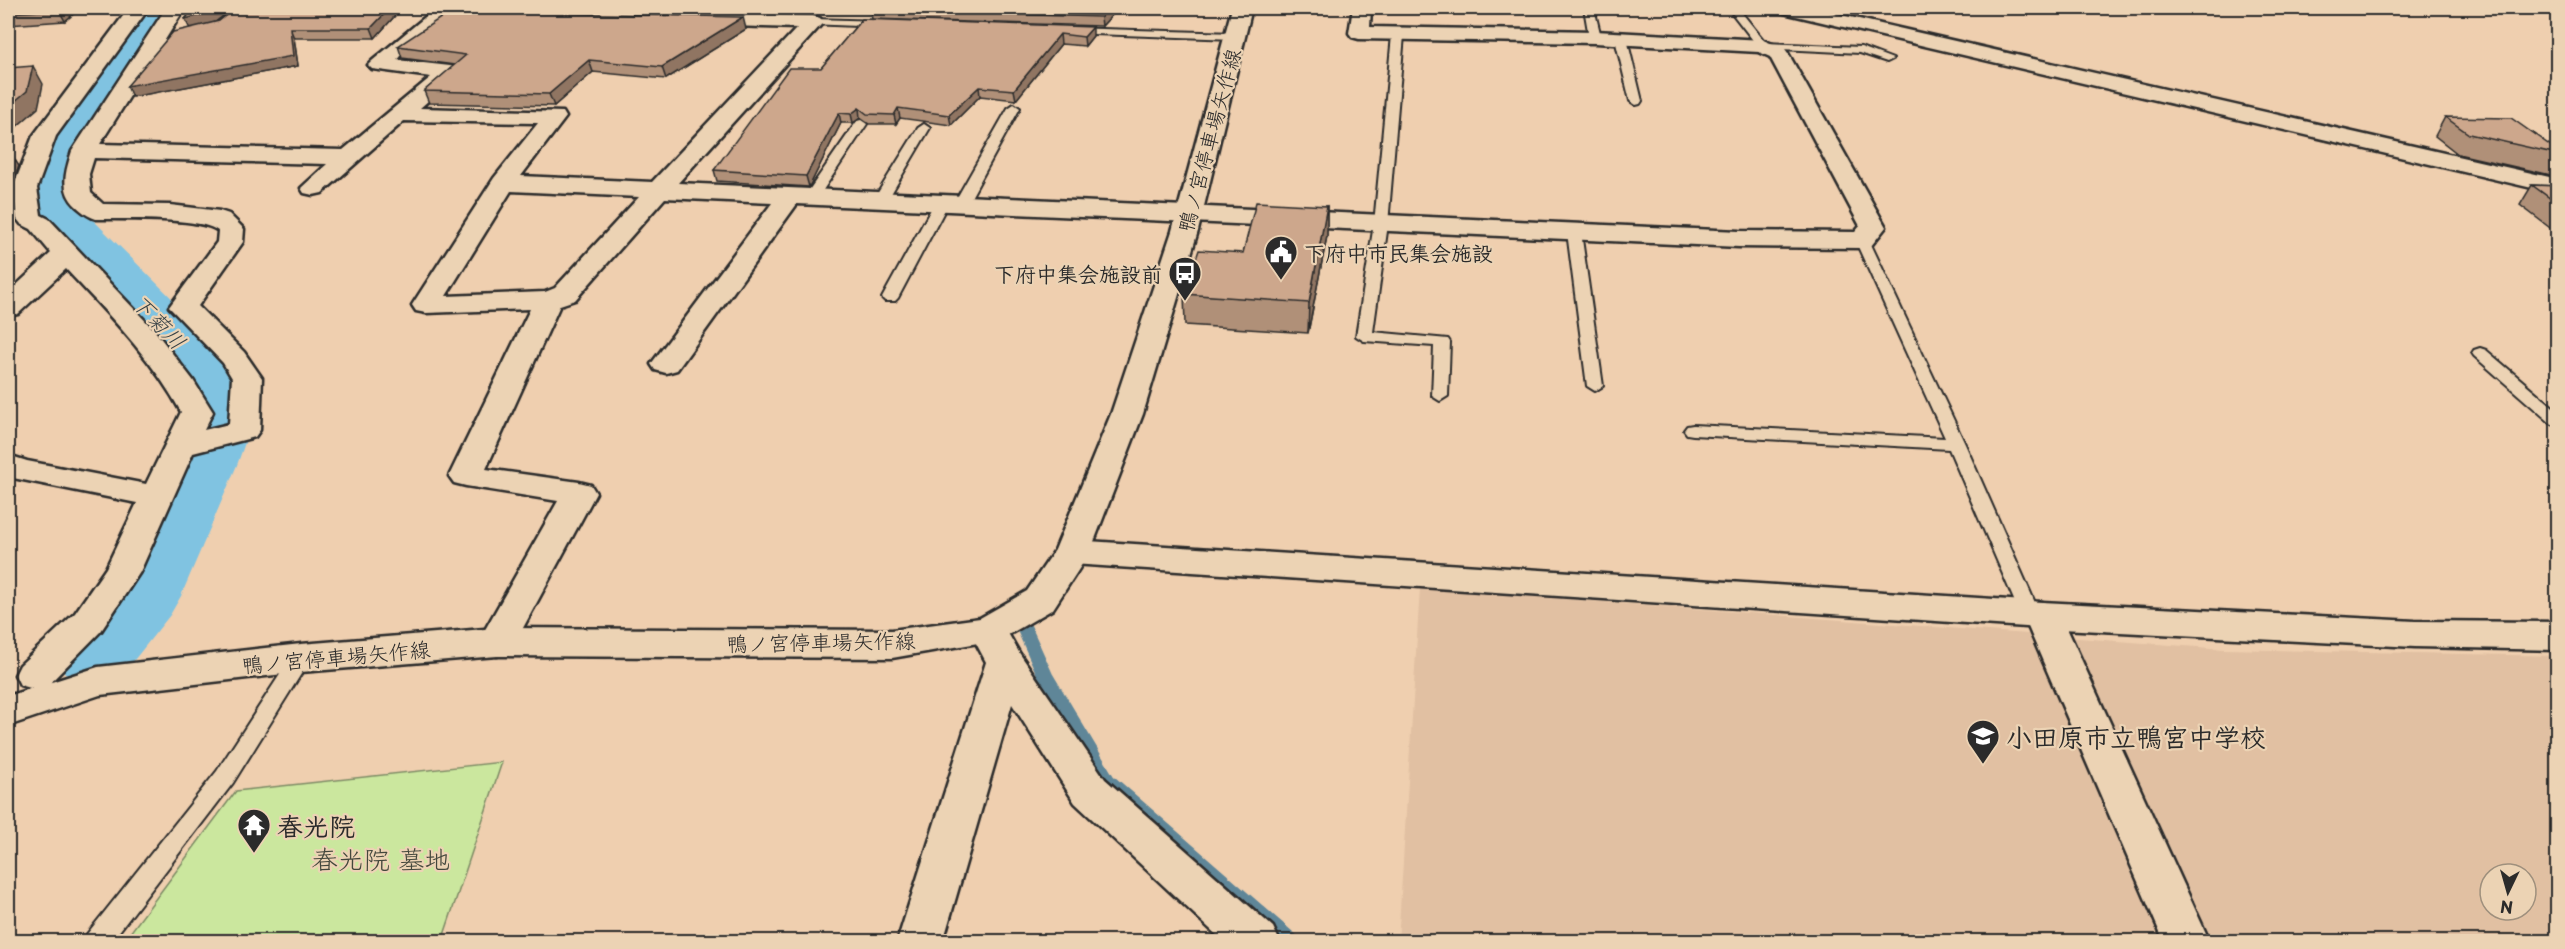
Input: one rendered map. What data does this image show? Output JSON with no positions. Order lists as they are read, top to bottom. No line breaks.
{"streets":{"street":["鴨ノ宮停車場矢作線"]},"water":["下菊川"],"parks":["春光院 墓地"],"places":{"public building":["下府中市民集会施設"],"bus stop":["下府中集会施設前"],"school or university":["小田原市立鴨宮中学校"],"temple":["春光院"]},"north":"bottom"}
